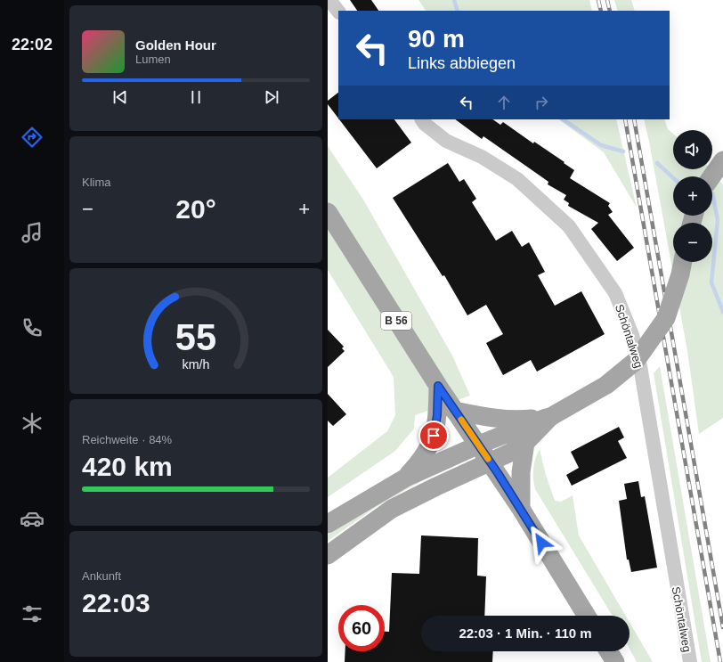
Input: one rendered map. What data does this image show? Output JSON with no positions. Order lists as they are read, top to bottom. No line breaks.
{"streets":{"main road":["B 56"],"street":["Schöntalweg"]},"page":{"tabs":"22:02","turn":["90 m","Links abbiegen"],"song":["Golden Hour","Lumen"],"map_buttons":["+","−"],"tile":["Klima",["Reichweite · 84%","420 km"],["Ankunft","22:03"]],"heat":["−","20°","+"],"limit":"60","trip":"22:03 · 1 Min. · 110 m","gauge":["55","km/h"]}}
